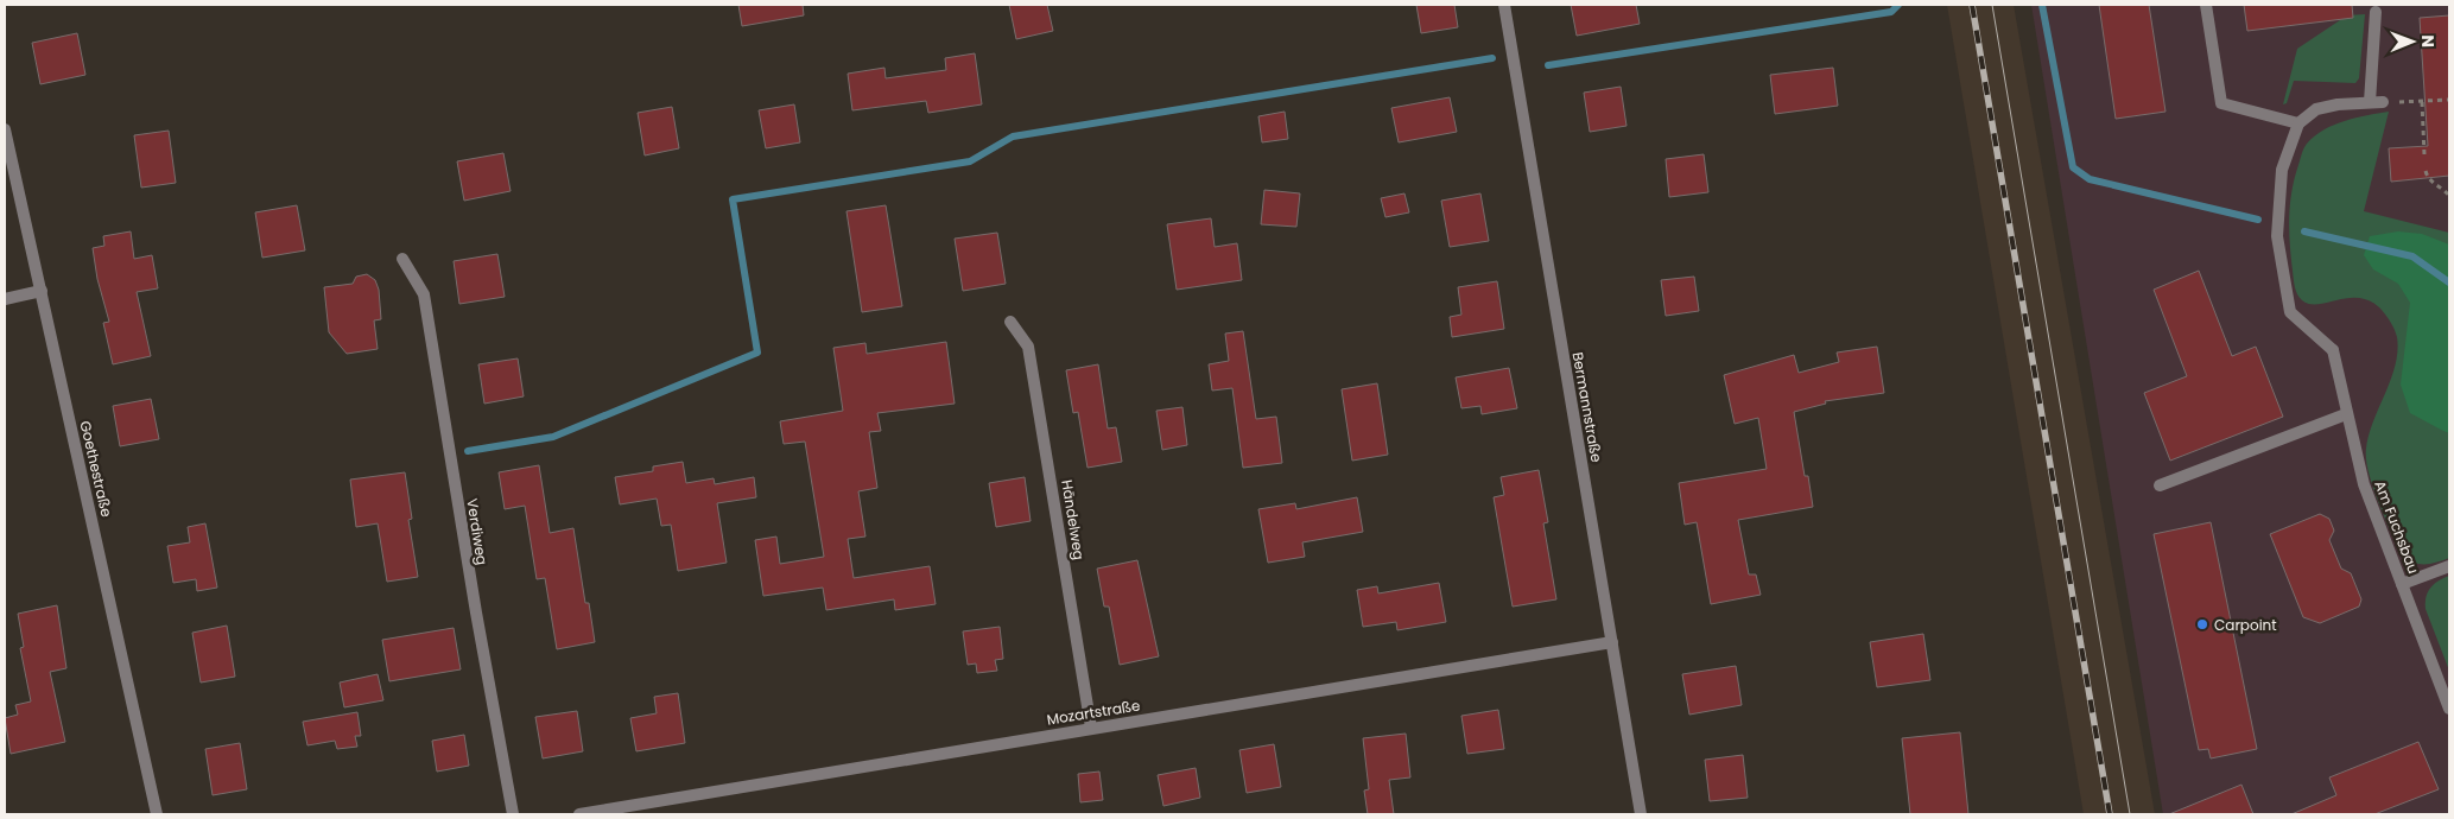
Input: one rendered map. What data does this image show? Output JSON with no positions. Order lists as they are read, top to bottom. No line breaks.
{"streets":{"street":["Bermannstraße","Goethestraße","Händelweg","Am Fuchsbau","Verdiweg","Mozartstraße"]},"crossings":[["Bermannstraße","Mozartstraße"],["Händelweg","Mozartstraße"]],"places":["Carpoint"],"north":"right"}
